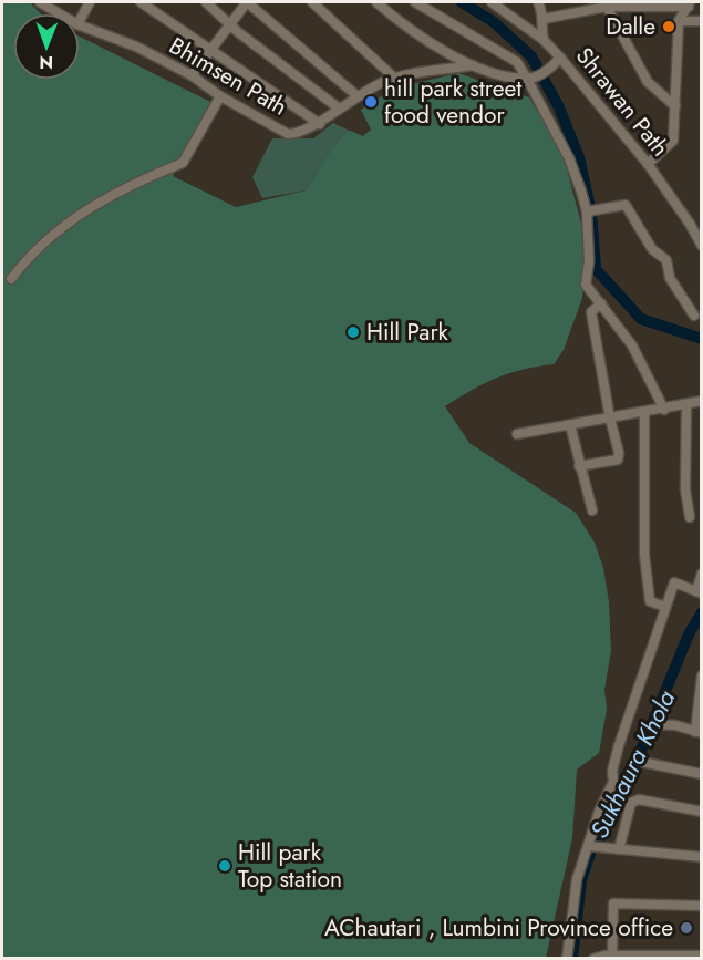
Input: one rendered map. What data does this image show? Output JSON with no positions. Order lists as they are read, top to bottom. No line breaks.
{"streets":{"street":["Bhimsen Path","Shrawan Path"]},"water":["Sukhaura Khola"],"places":["Dalle","hill park street food vendor","Hill Park","Hill park Top station","AChautari , Lumbini Province office"],"north":"bottom"}
